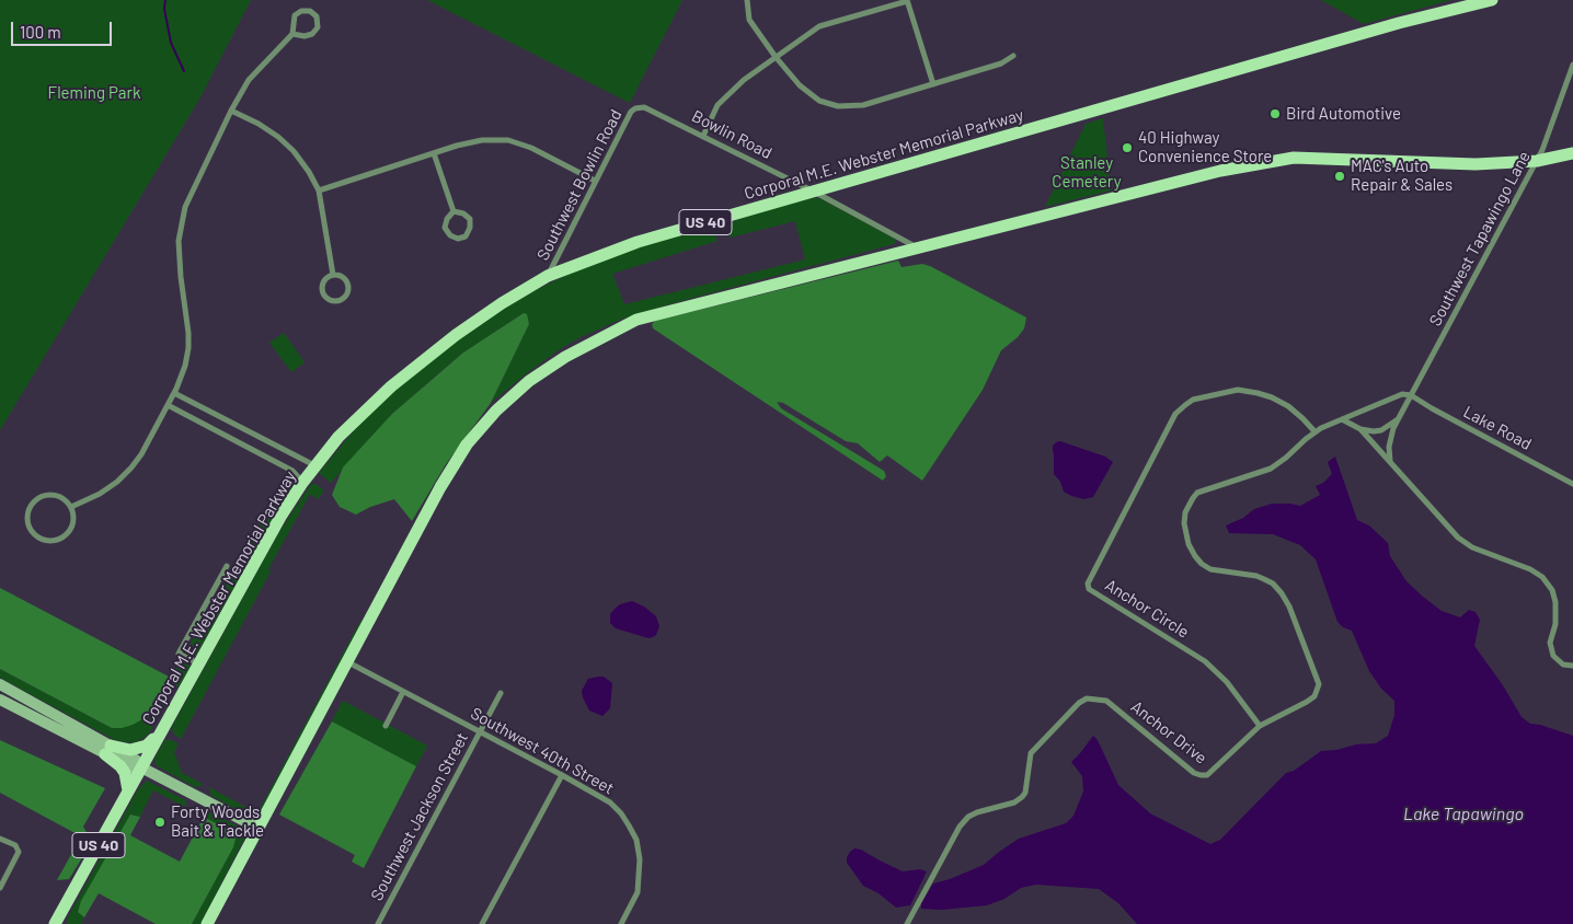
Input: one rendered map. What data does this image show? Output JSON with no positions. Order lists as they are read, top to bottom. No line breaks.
{"streets":{"main road":["Corporal M.E. Webster Memorial Parkway","US 40"],"street":["Bowlin Road","Southwest Bowlin Road","Southwest Tapawingo Lane","Lake Road","Anchor Circle","Anchor Drive","Southwest 40th Street","Southwest Jackson Street"]},"crossings":[["Bowlin Road","Corporal M.E. Webster Memorial Parkway"],["Bowlin Road","Southwest Bowlin Road"],["Corporal M.E. Webster Memorial Parkway","Southwest Bowlin Road"],["Southwest Tapawingo Lane","Lake Road"],["Southwest Tapawingo Lane","Anchor Drive"],["Lake Road","Anchor Drive"],["Anchor Circle","Anchor Drive"],["Southwest 40th Street","Southwest Jackson Street"]],"water":["Lake Tapawingo"],"parks":["Fleming Park","Stanley Cemetery"],"places":["Bird Automotive","40 Highway Convenience Store","MAC's Auto Repair & Sales","Forty Woods Bait & Tackle"],"scale_bar":"100 m"}
